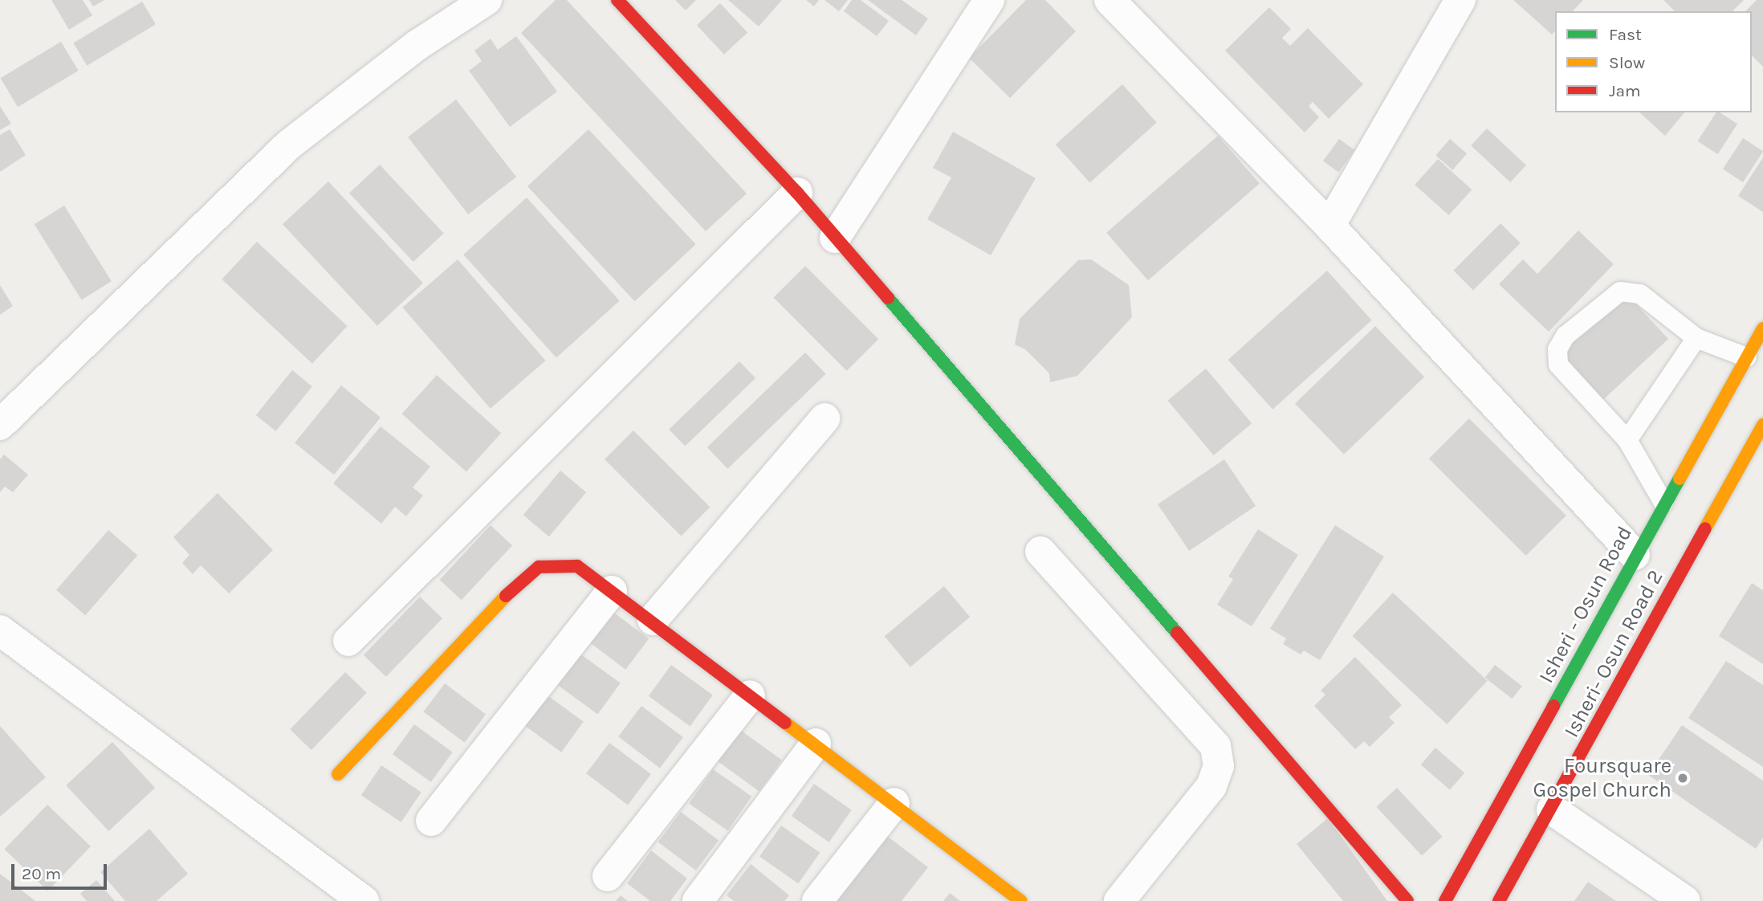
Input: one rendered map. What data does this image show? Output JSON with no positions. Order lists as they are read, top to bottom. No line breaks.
{"streets":{"street":["Isheri - Osun Road","Isheri- Osun Road 2"]},"places":["Foursquare Gospel Church"],"legend":["Fast","Slow","Jam"],"scale_bar":"20 m"}
